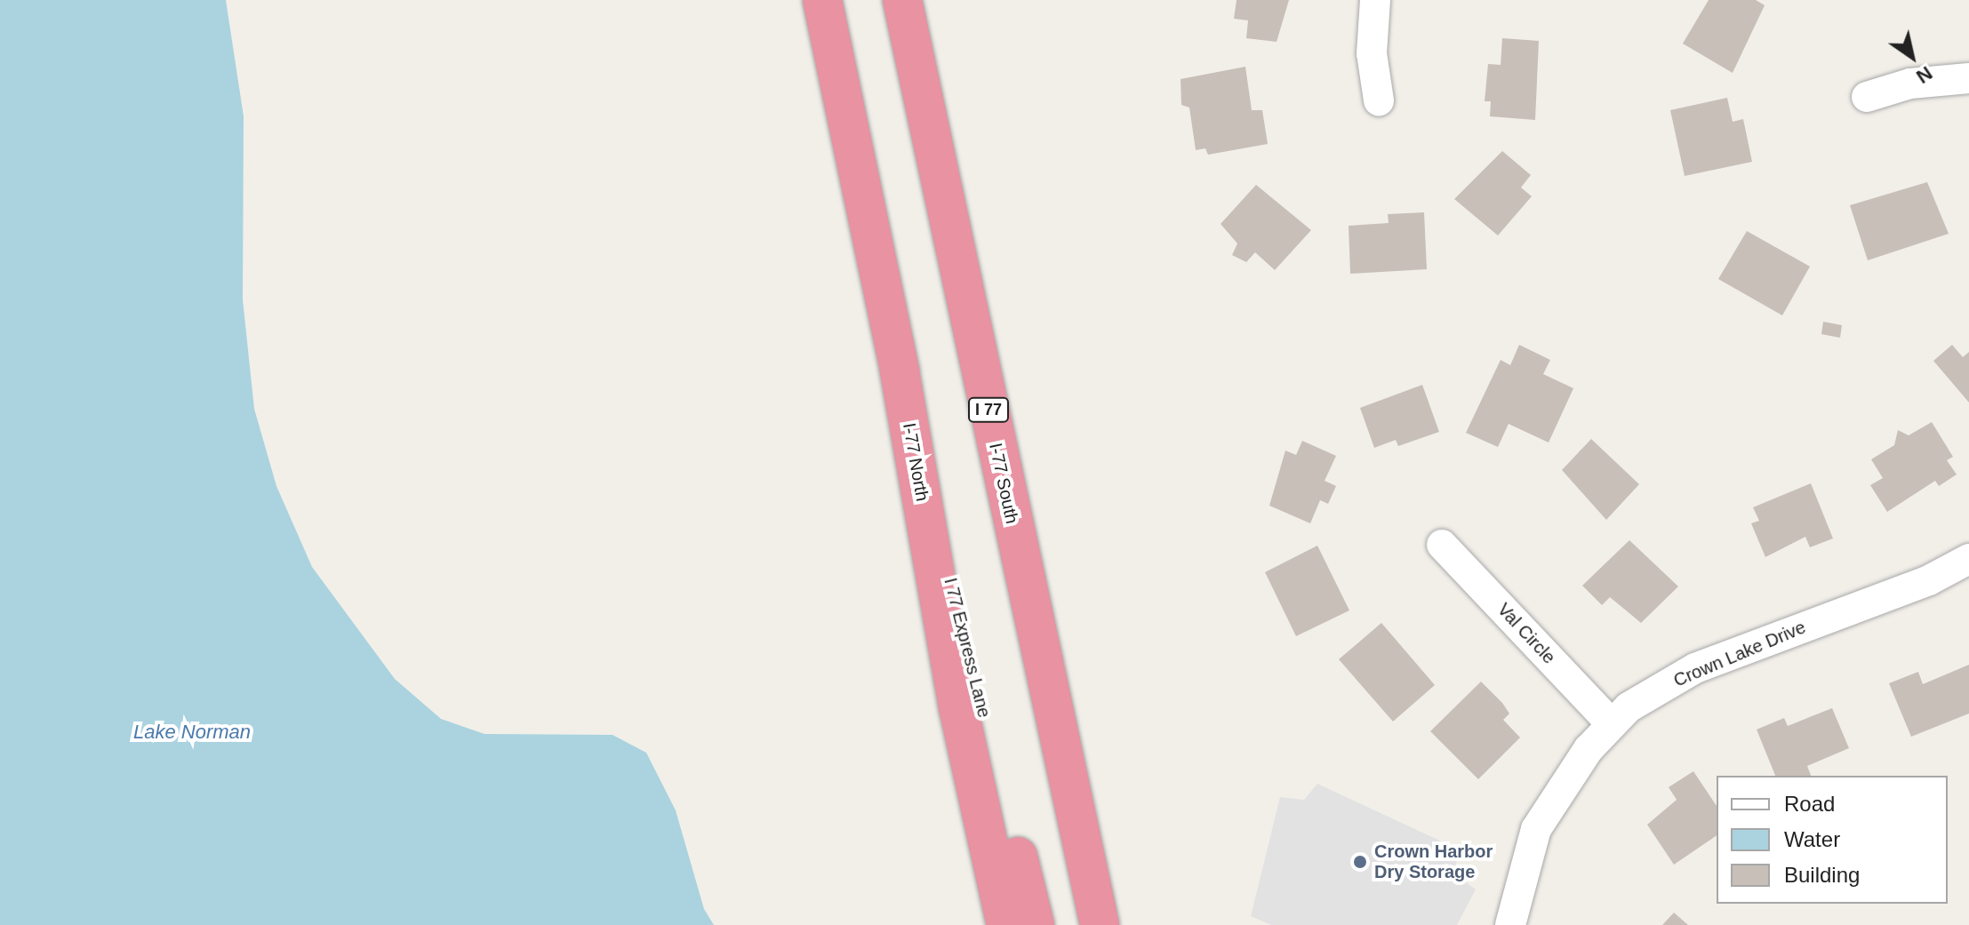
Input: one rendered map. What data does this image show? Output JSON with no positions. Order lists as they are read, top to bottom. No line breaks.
{"streets":{"highway":["I 77","I-77 North","I-77 South","I 77 Express Lane"],"street":["Val Circle","Crown Lake Drive"]},"crossings":[["I 77","I-77 South"],["I-77 North","I 77 Express Lane"],["Val Circle","Crown Lake Drive"]],"water":["Lake Norman"],"places":["Crown Harbor Dry Storage"],"legend":["Road","Water","Building"],"north":"bottom right"}
